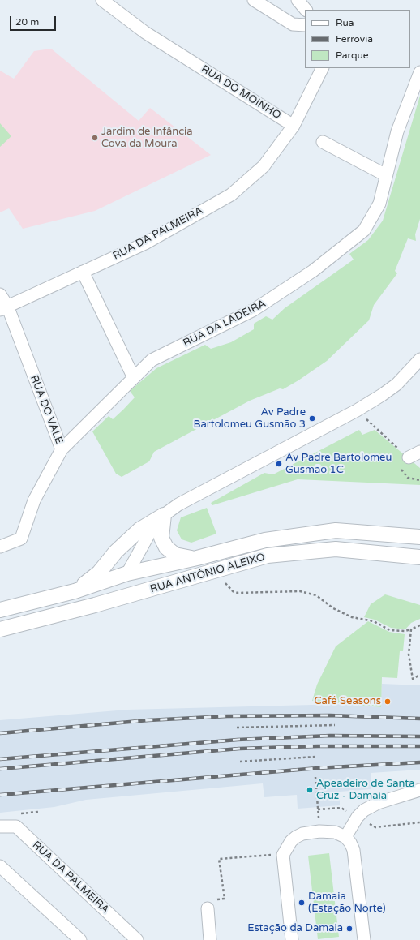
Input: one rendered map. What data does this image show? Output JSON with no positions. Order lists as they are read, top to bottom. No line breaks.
{"streets":{"street":["RUA DO MOINHO","RUA DA PALMEIRA","RUA DA LADEIRA","RUA DO VALE","RUA ANTÓNIO ALEIXO"]},"crossings":[["RUA DO MOINHO","RUA DA PALMEIRA"],["RUA DA PALMEIRA","RUA DO VALE"],["RUA DA LADEIRA","RUA DO VALE"]],"places":["Jardim de Infância Cova da Moura","Av Padre Bartolomeu Gusmão 3","Av Padre Bartolomeu Gusmão 1C","Café Seasons","Apeadeiro de Santa Cruz - Damaia","Damaia (Estação Norte)","Estação da Damaia"],"legend":["Rua","Ferrovia","Parque"],"scale_bar":"20 m"}
